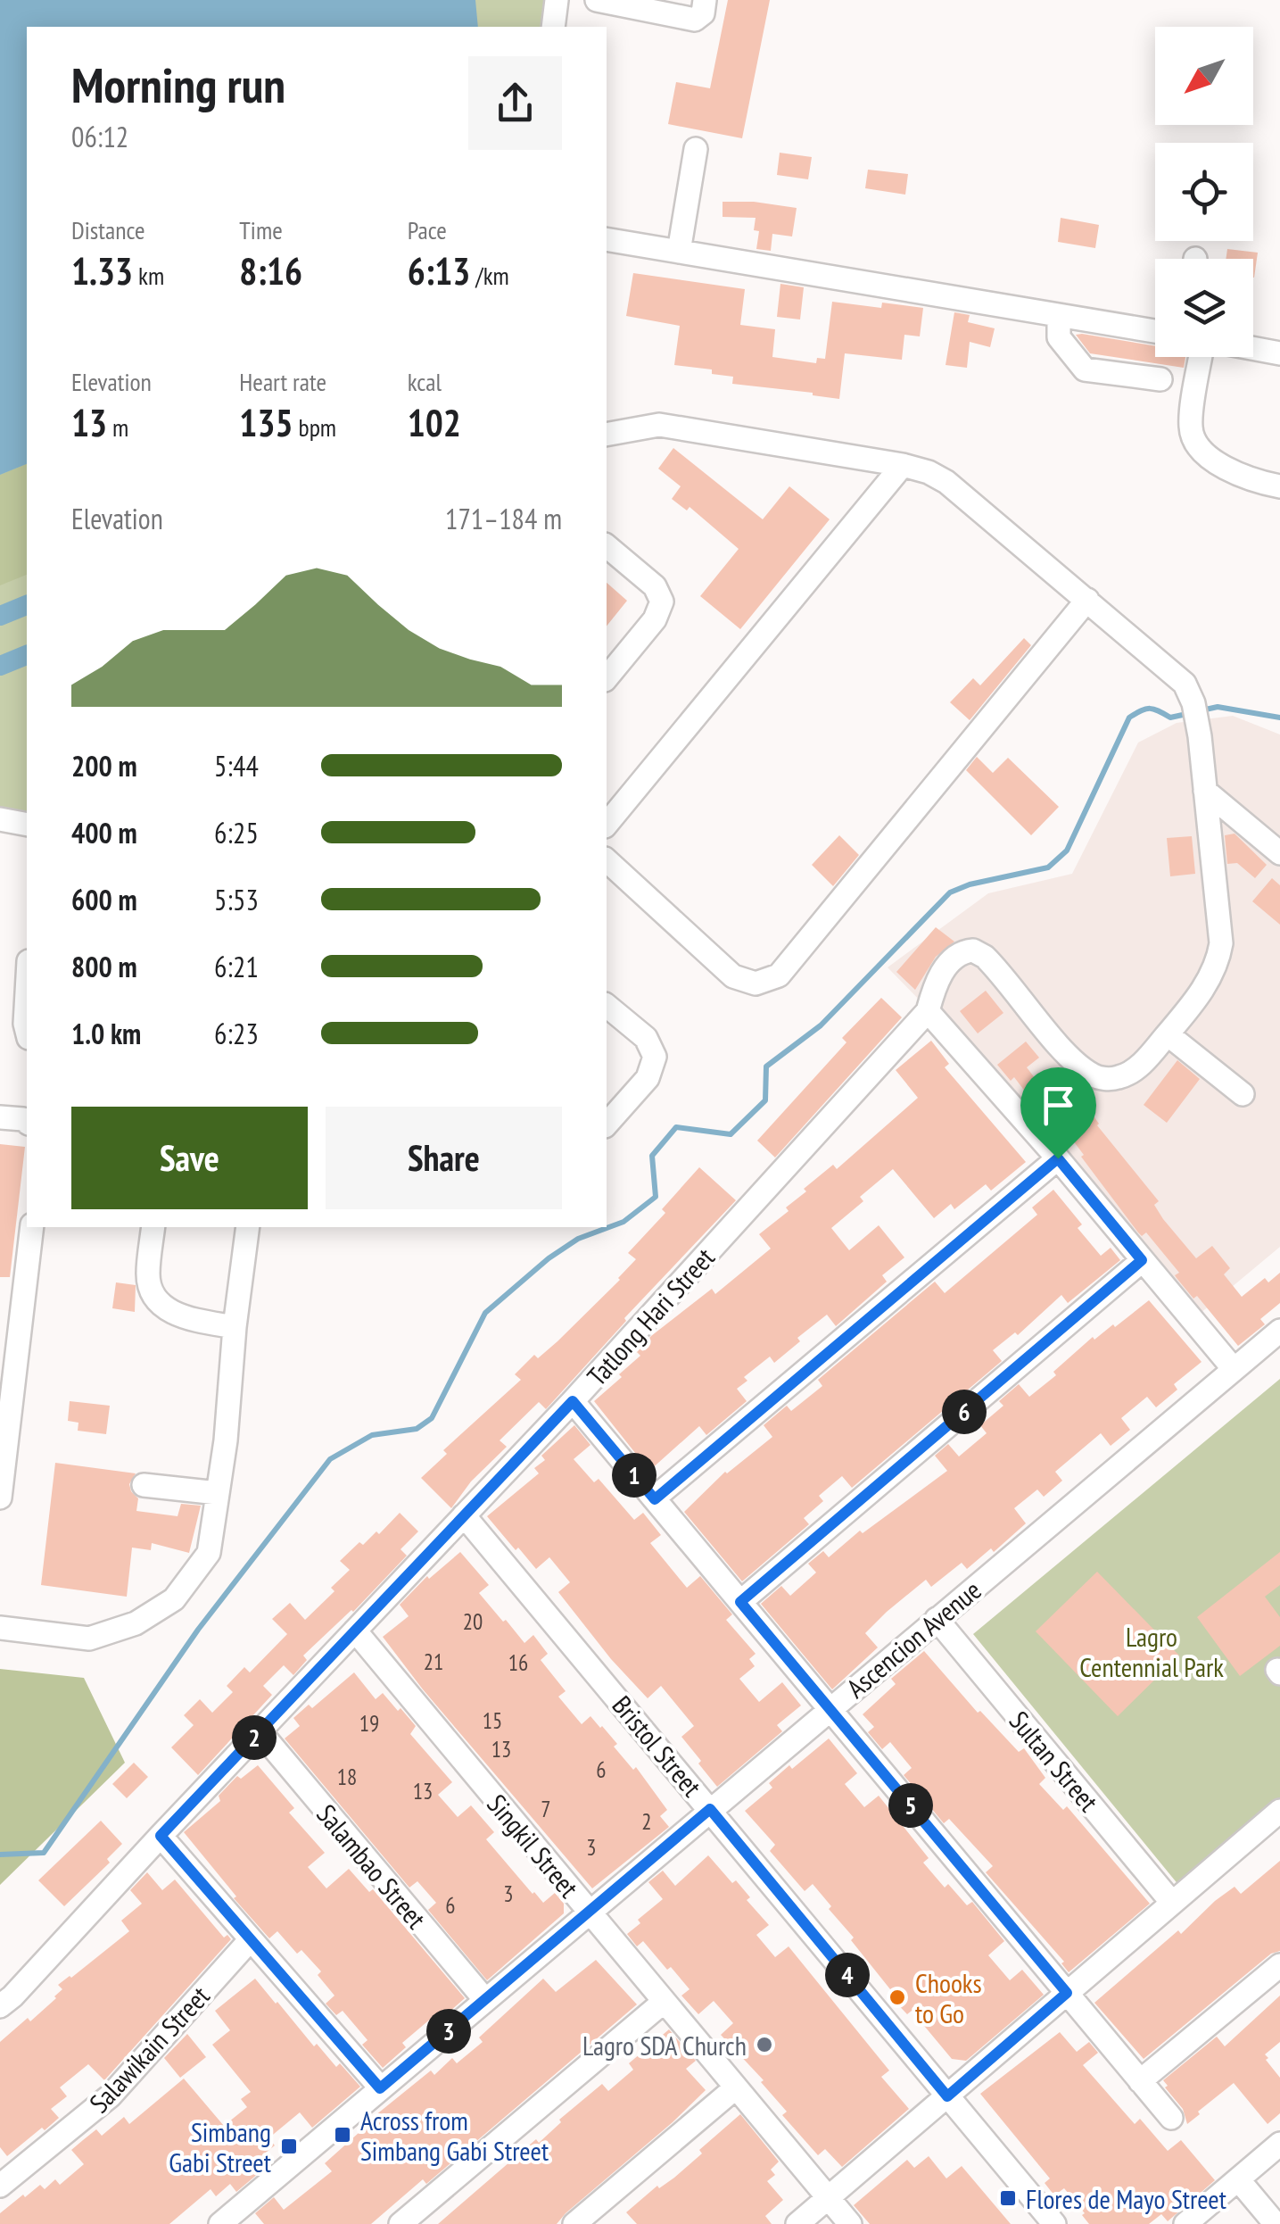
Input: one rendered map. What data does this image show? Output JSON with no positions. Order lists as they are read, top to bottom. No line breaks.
{"streets":{"street":["Tatlong Hari Street","Ascencion Avenue","Bristol Street","Sultan Street","Singkil Street","Salambao Street","Salawikain Street"]},"crossings":[["Tatlong Hari Street","Bristol Street"],["Tatlong Hari Street","Singkil Street"],["Tatlong Hari Street","Salambao Street"],["Ascencion Avenue","Bristol Street"],["Ascencion Avenue","Sultan Street"],["Ascencion Avenue","Singkil Street"],["Ascencion Avenue","Salambao Street"]],"parks":["Lagro Centennial Park"],"places":{"other":["Chooks to Go","Lagro SDA Church"],"transit":["Across from Simbang Gabi Street","Simbang Gabi Street","Flores de Mayo Street"]},"house_numbers":["20","21","16","15","19","13","6","18","13","7","2","3","3","6"],"north":"bottom left","page":{"heading":["Morning run","06:12"],"stats":[["Distance","1.33 km"],["Time","8:16"],["Pace","6:13 /km"],["Elevation","13 m"],["Heart rate","135 bpm"],["kcal","102"]],"chart":["Elevation","171–184 m"],"list":[{"name":"200 m","note":"5:44"},{"name":"400 m","note":"6:25"},{"name":"600 m","note":"5:53"},{"name":"800 m","note":"6:21"},{"name":"1.0 km","note":"6:23"}],"buttons":["Save","Share"],"pins":["6","1","2","5","4","3"]}}
